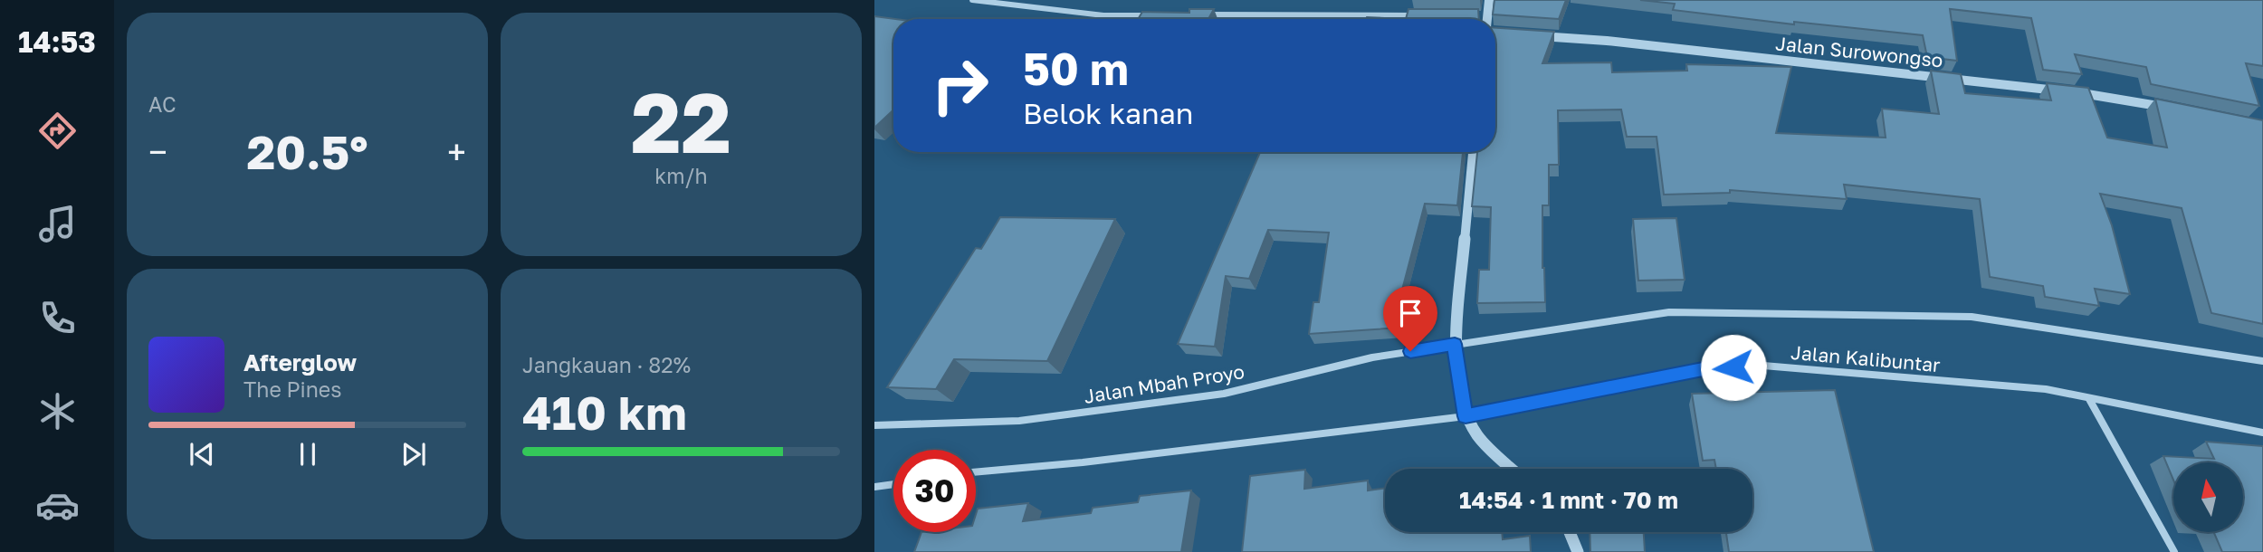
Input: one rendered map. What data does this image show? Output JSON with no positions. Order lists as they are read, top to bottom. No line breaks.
{"streets":{"street":["Jalan Surowongso","Jalan Kalibuntar","Jalan Mbah Proyo"]},"north":"top","page":{"tabs":"14:53","tile":["AC",["22","km/h"],["Jangkauan · 82%","410 km"]],"turn":["50 m","Belok kanan"],"heat":["−","20.5°","+"],"song":["Afterglow","The Pines"],"limit":"30","trip":"14:54 · 1 mnt · 70 m"}}
